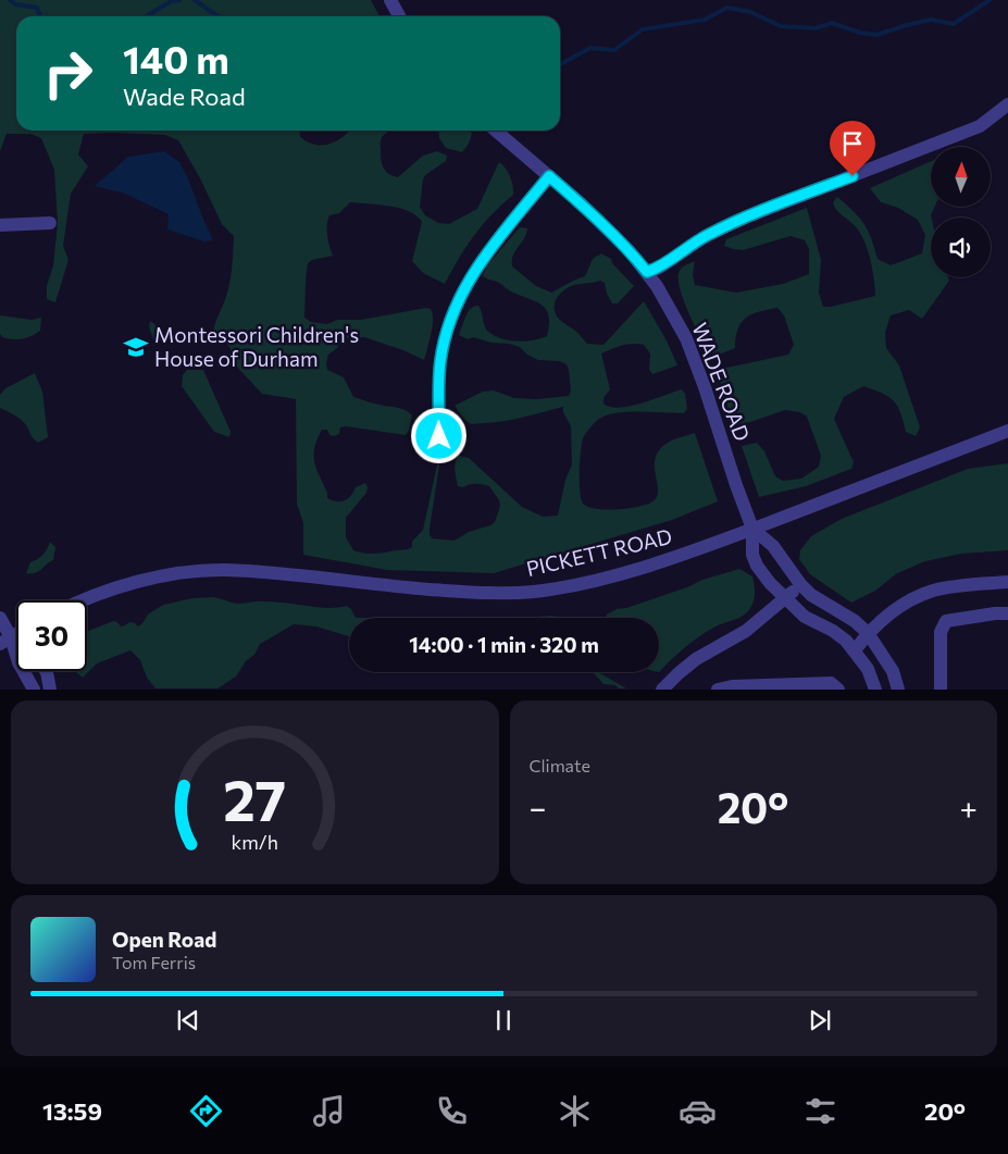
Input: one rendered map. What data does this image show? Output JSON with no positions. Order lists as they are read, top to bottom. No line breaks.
{"streets":{"street":["WADE ROAD","PICKETT ROAD"]},"crossings":[["WADE ROAD","PICKETT ROAD"]],"places":{"school or university":["Montessori Children's House of Durham"]},"north":"top","page":{"turn":["140 m","Wade Road"],"limit":"30","trip":"14:00 · 1 min · 320 m","tile":"Climate","heat":["−","20°","+"],"song":["Open Road","Tom Ferris"],"tabs":["13:59","20°"],"gauge":["27","km/h"]}}
